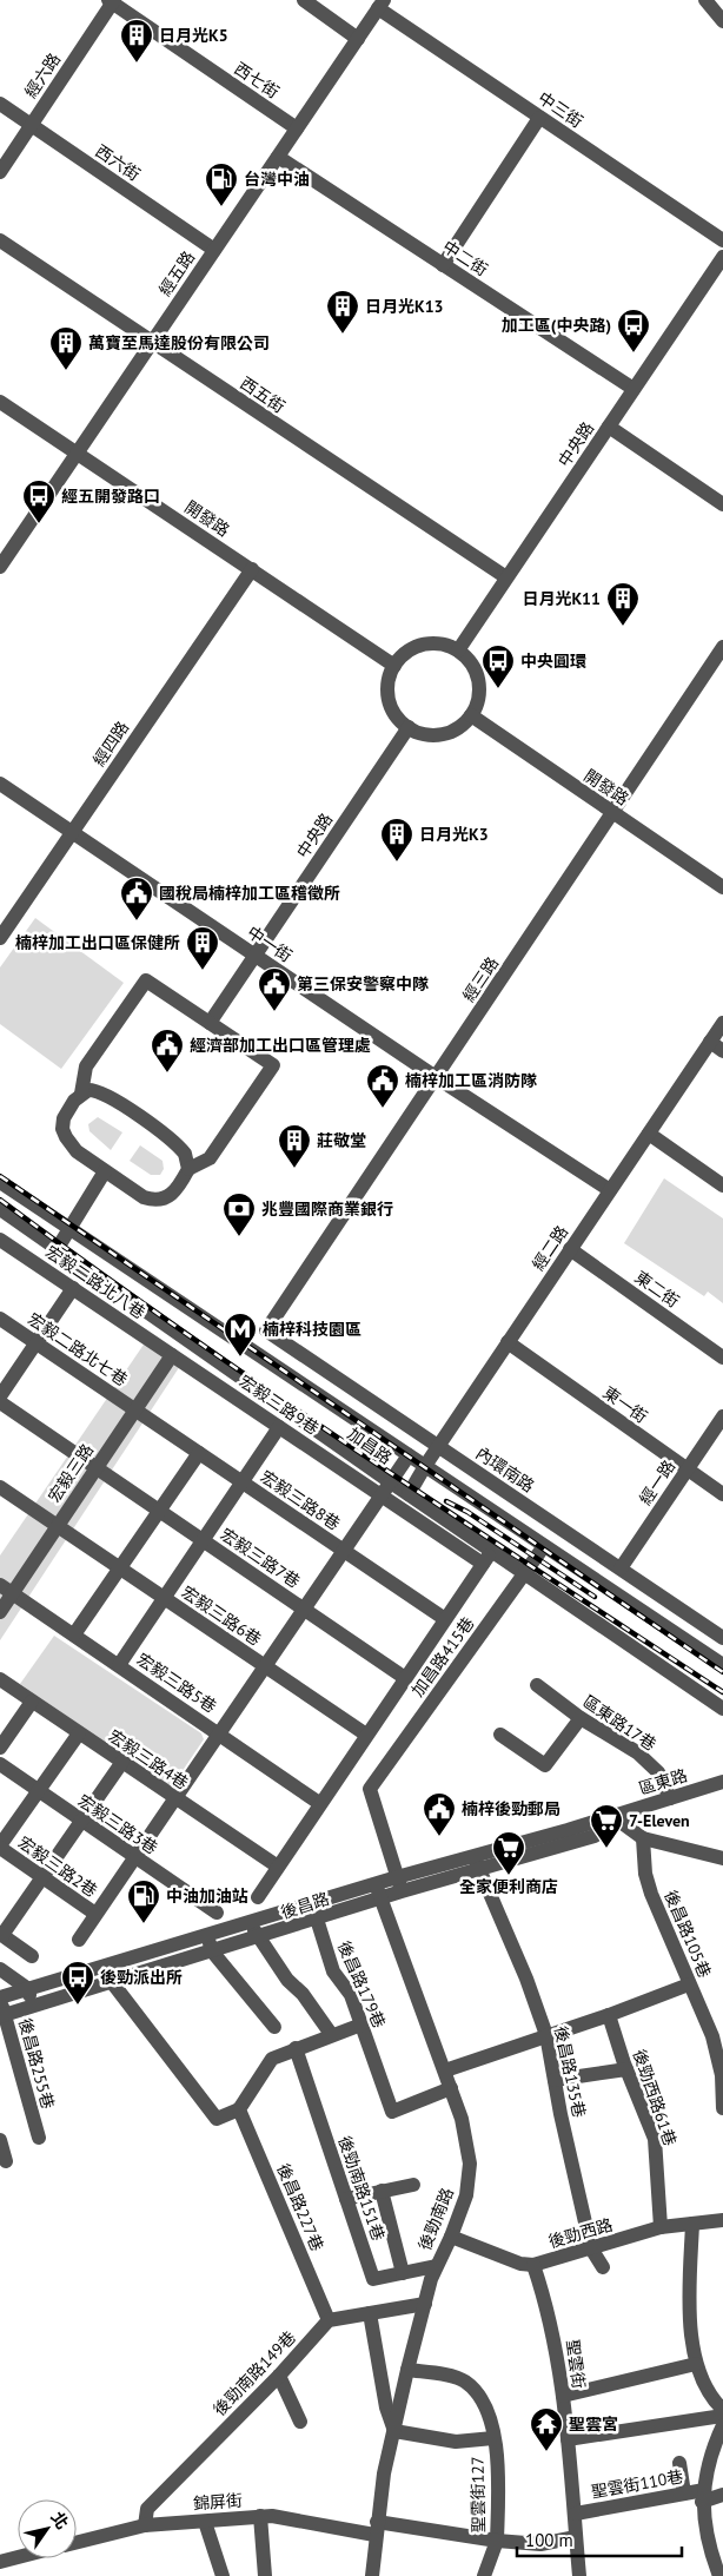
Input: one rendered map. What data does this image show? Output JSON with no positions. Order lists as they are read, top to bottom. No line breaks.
{"streets":{"street":["經六路","西七街","中三街","西六街","中二街","經五路","西五街","中央路","開發路","經四路","中一街","經三路","經二路","宏毅二路北八巷","東二街","宏毅二路北七巷","宏毅三路9巷","東一街","加昌路","內環南路","宏毅三路","經一路","宏毅三路8巷","宏毅三路7巷","宏毅三路6巷","加昌路415巷","宏毅三路5巷","區東路17巷","宏毅三路4巷","區東路","宏毅三路3巷","宏毅三路2巷","後昌路","後昌路105巷","後昌路179巷","後昌路255巷","後昌路135巷","後勁西路61巷","後勁南路151巷","後昌路227巷","後勁南路","後勁西路","聖雲街","後勁南路149巷","聖雲街110巷","聖雲街127","錦屏街"]},"crossings":[["經六路","西七街"],["經六路","西六街"],["西七街","經五路"],["中三街","經五路"],["西六街","經五路"],["中二街","經五路"],["中二街","中央路"],["經五路","西五街"],["經五路","開發路"],["西五街","中央路"],["中央路","開發路"],["中央路","中一街"],["開發路","經四路"],["開發路","經三路"],["經四路","中一街"],["中一街","經三路"],["中一街","經二路"],["經三路","內環南路"],["經二路","東二街"],["經二路","東一街"],["經二路","加昌路"],["經二路","內環南路"],["宏毅二路北八巷","宏毅三路9巷"],["宏毅二路北八巷","宏毅三路"],["宏毅二路北七巷","宏毅三路"],["宏毅二路北七巷","宏毅三路8巷"],["宏毅三路9巷","宏毅三路"],["東一街","經一路"],["加昌路","加昌路415巷"],["內環南路","經一路"],["宏毅三路","宏毅三路8巷"],["宏毅三路","宏毅三路7巷"],["宏毅三路","宏毅三路6巷"],["宏毅三路","宏毅三路5巷"],["加昌路415巷","後昌路"],["區東路17巷","區東路"],["區東路","後昌路"],["後昌路","後昌路179巷"],["後昌路","後昌路255巷"],["後昌路","後昌路135巷"],["後昌路","後勁南路"],["後昌路179巷","後勁南路"],["後昌路135巷","後勁西路"],["後勁西路61巷","後勁西路"],["後勁南路151巷","後勁南路"],["後昌路227巷","後勁南路149巷"],["後勁南路","後勁西路"],["後勁南路","聖雲街127"],["後勁南路","錦屏街"],["後勁西路","聖雲街"],["聖雲街","聖雲街110巷"],["聖雲街","聖雲街127"],["後勁南路149巷","錦屏街"],["聖雲街127","錦屏街"]],"places":{"building":["日月光K5","日月光K13","萬寶至馬達股份有限公司","日月光K11","日月光K3","楠梓加工出口區保健所","莊敬堂"],"fuel station":["台灣中油","中油加油站"],"bus stop":["加工區(中央路)","經五開發路口","中央圓環","後勁派出所"],"public building":["國稅局楠梓加工區稽徵所","第三保安警察中隊","經濟部加工出口區管理處","楠梓加工區消防隊","楠梓後勁郵局"],"bank":["兆豐國際商業銀行"],"metro station":["楠梓科技園區"],"supermarket":["7-Eleven","全家便利商店"],"temple":["聖雲宮"]},"scale_bar":"100 m","north":"top right"}
